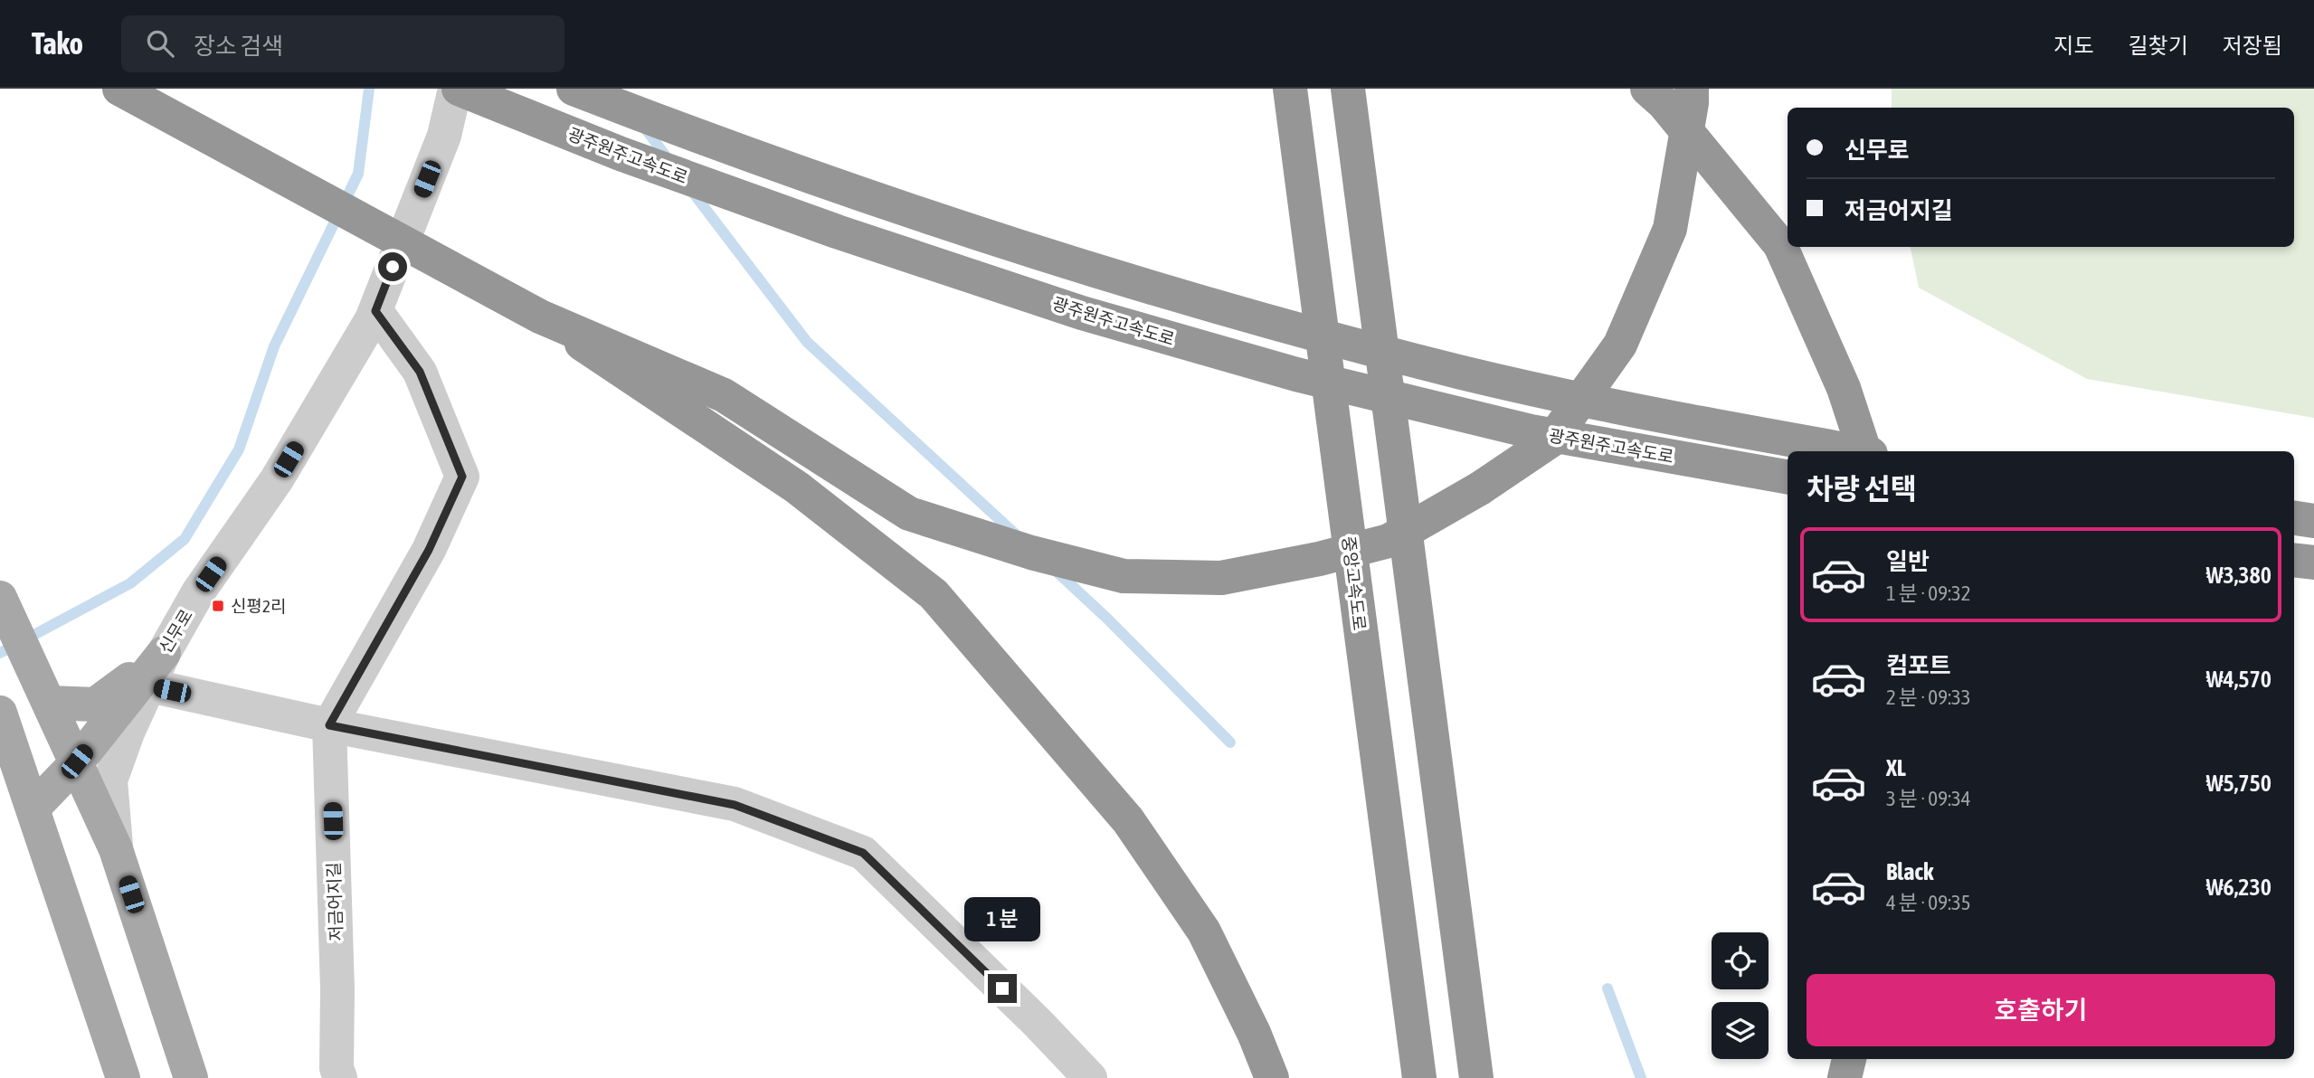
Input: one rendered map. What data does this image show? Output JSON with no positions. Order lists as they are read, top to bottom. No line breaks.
{"streets":{"highway":["광주원주고속도로","중앙고속도로"],"main road":["신무로"],"street":["저금어지길"]},"crossings":[["광주원주고속도로","신무로"]],"places":{"transit":["신평2리"]},"page":{"header":"Tako","search":"장소 검색","nav":["지도","길찾기","저장됨"],"banner":["신무로","저금어지길"],"heading":"차량 선택","list":[{"name":"일반","note":"1 분 · 09:32","value":"₩3,380"},{"name":"컴포트","note":"2 분 · 09:33","value":"₩4,570"},{"name":"XL","note":"3 분 · 09:34","value":"₩5,750"},{"name":"Black","note":"4 분 · 09:35","value":"₩6,230"}],"bubble":"1 분","buttons":"호출하기"}}
